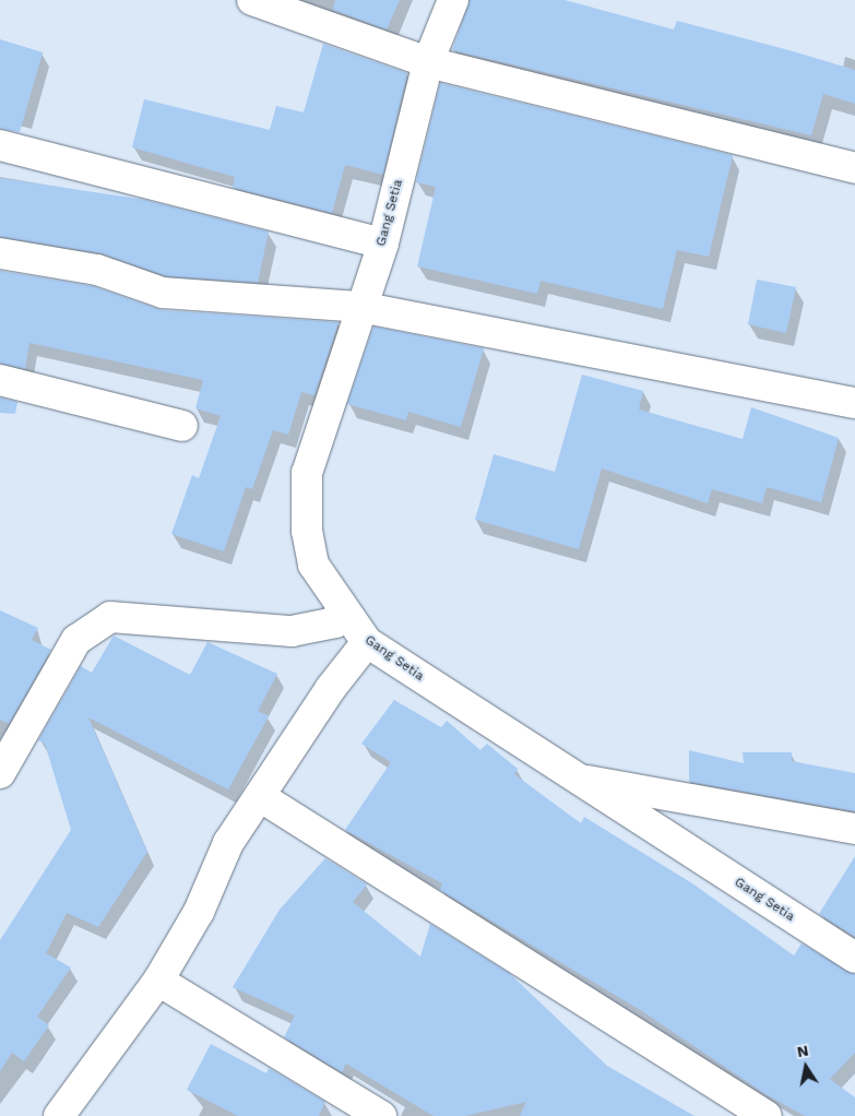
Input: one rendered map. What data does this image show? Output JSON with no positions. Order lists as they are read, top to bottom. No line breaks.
{"streets":{"street":["Gang Setia"]},"north":"top"}
